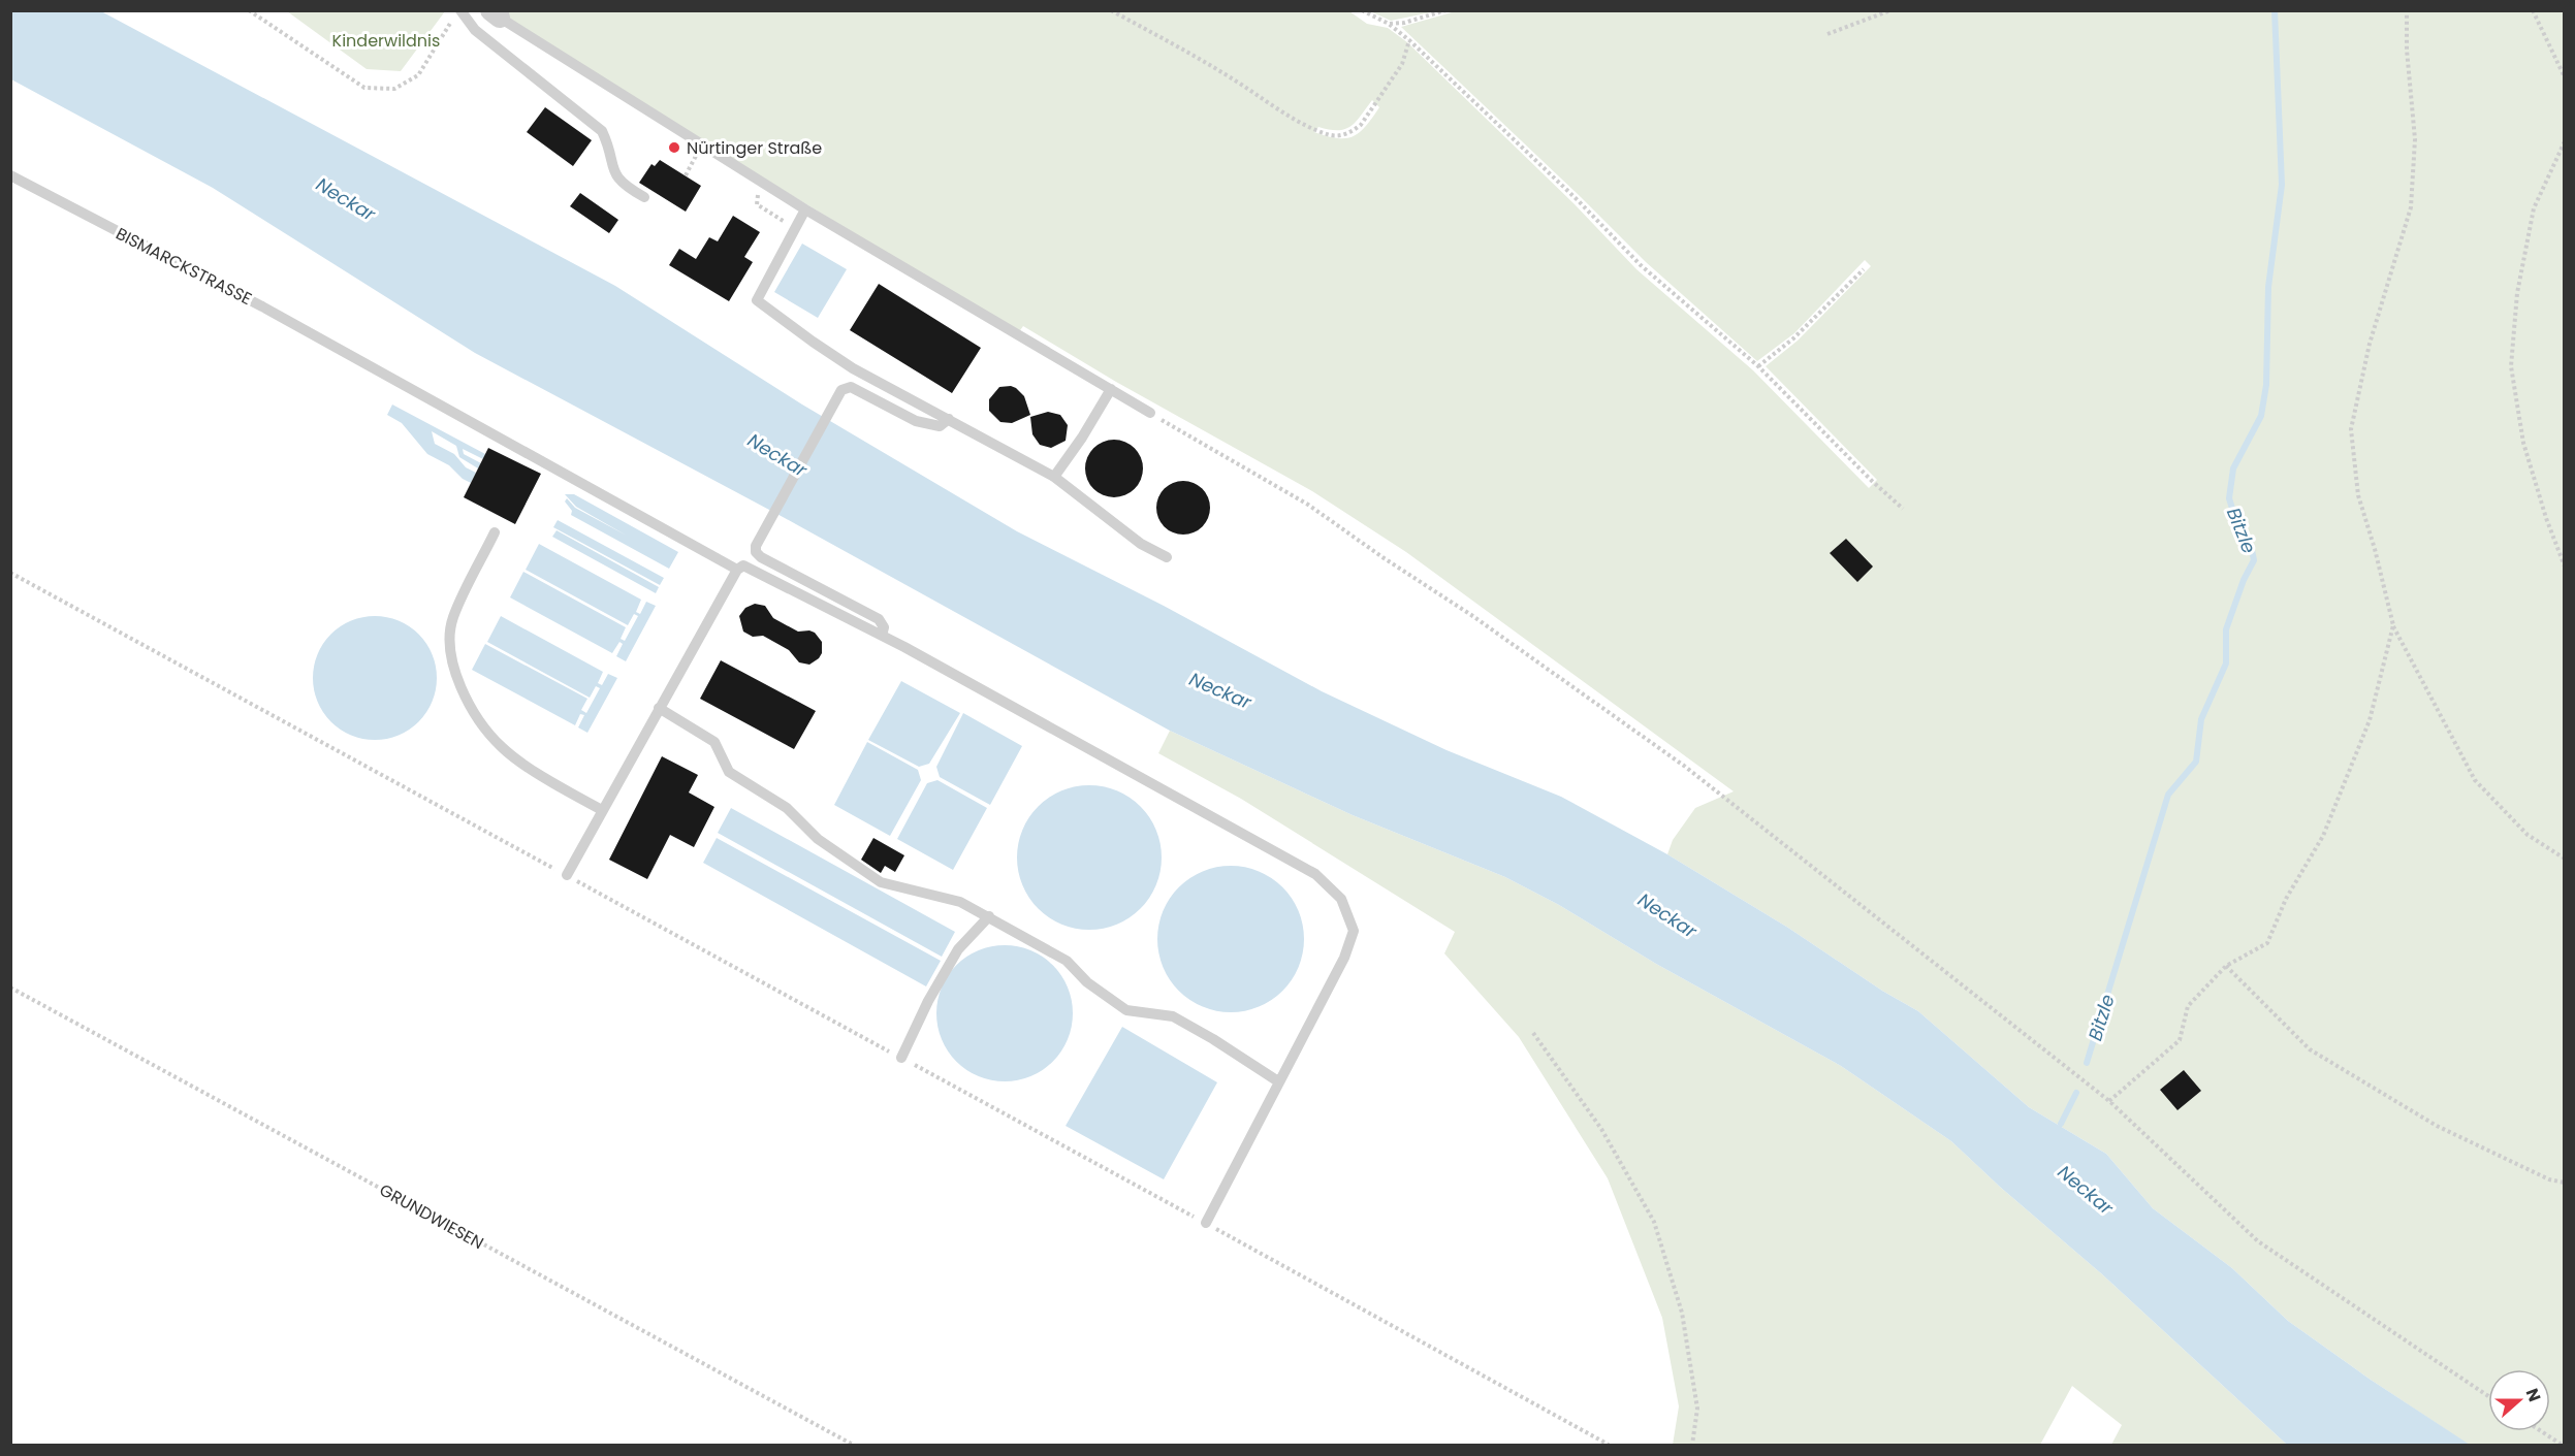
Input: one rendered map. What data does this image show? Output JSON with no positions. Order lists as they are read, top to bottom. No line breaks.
{"streets":{"lane":["BISMARCKSTRASSE"],"path":["GRUNDWIESEN"]},"water":["Neckar","Bitzle"],"parks":["Kinderwildnis"],"places":["Nürtinger Straße"],"north":"right"}
